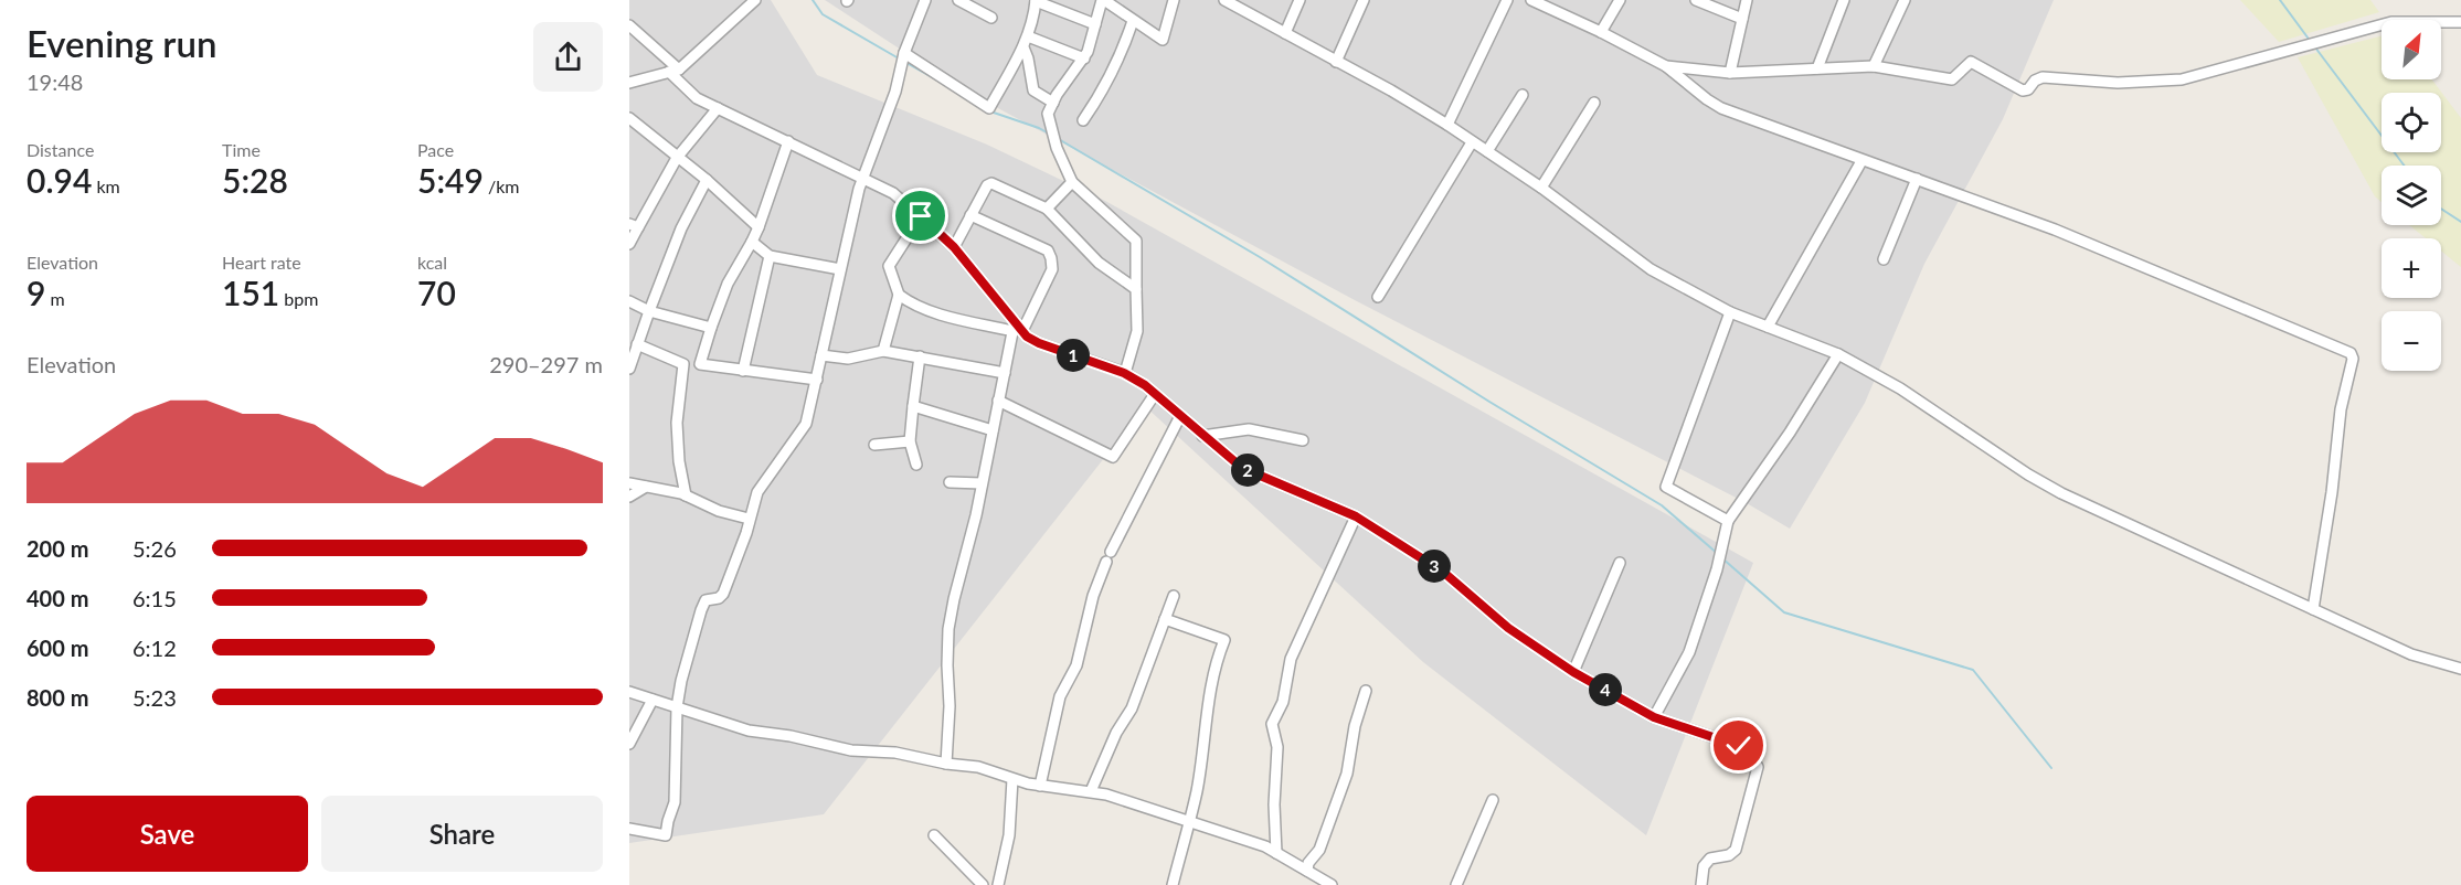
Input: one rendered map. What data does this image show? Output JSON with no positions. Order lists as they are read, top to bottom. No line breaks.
{"north":"top right","page":{"heading":["Evening run","19:48"],"map_buttons":["+","−"],"stats":[["Distance","0.94 km"],["Time","5:28"],["Pace","5:49 /km"],["Elevation","9 m"],["Heart rate","151 bpm"],["kcal","70"]],"chart":["Elevation","290–297 m"],"pins":["1","2","3","4"],"list":[{"name":"200 m","note":"5:26"},{"name":"400 m","note":"6:15"},{"name":"600 m","note":"6:12"},{"name":"800 m","note":"5:23"}],"buttons":["Save","Share"]}}
